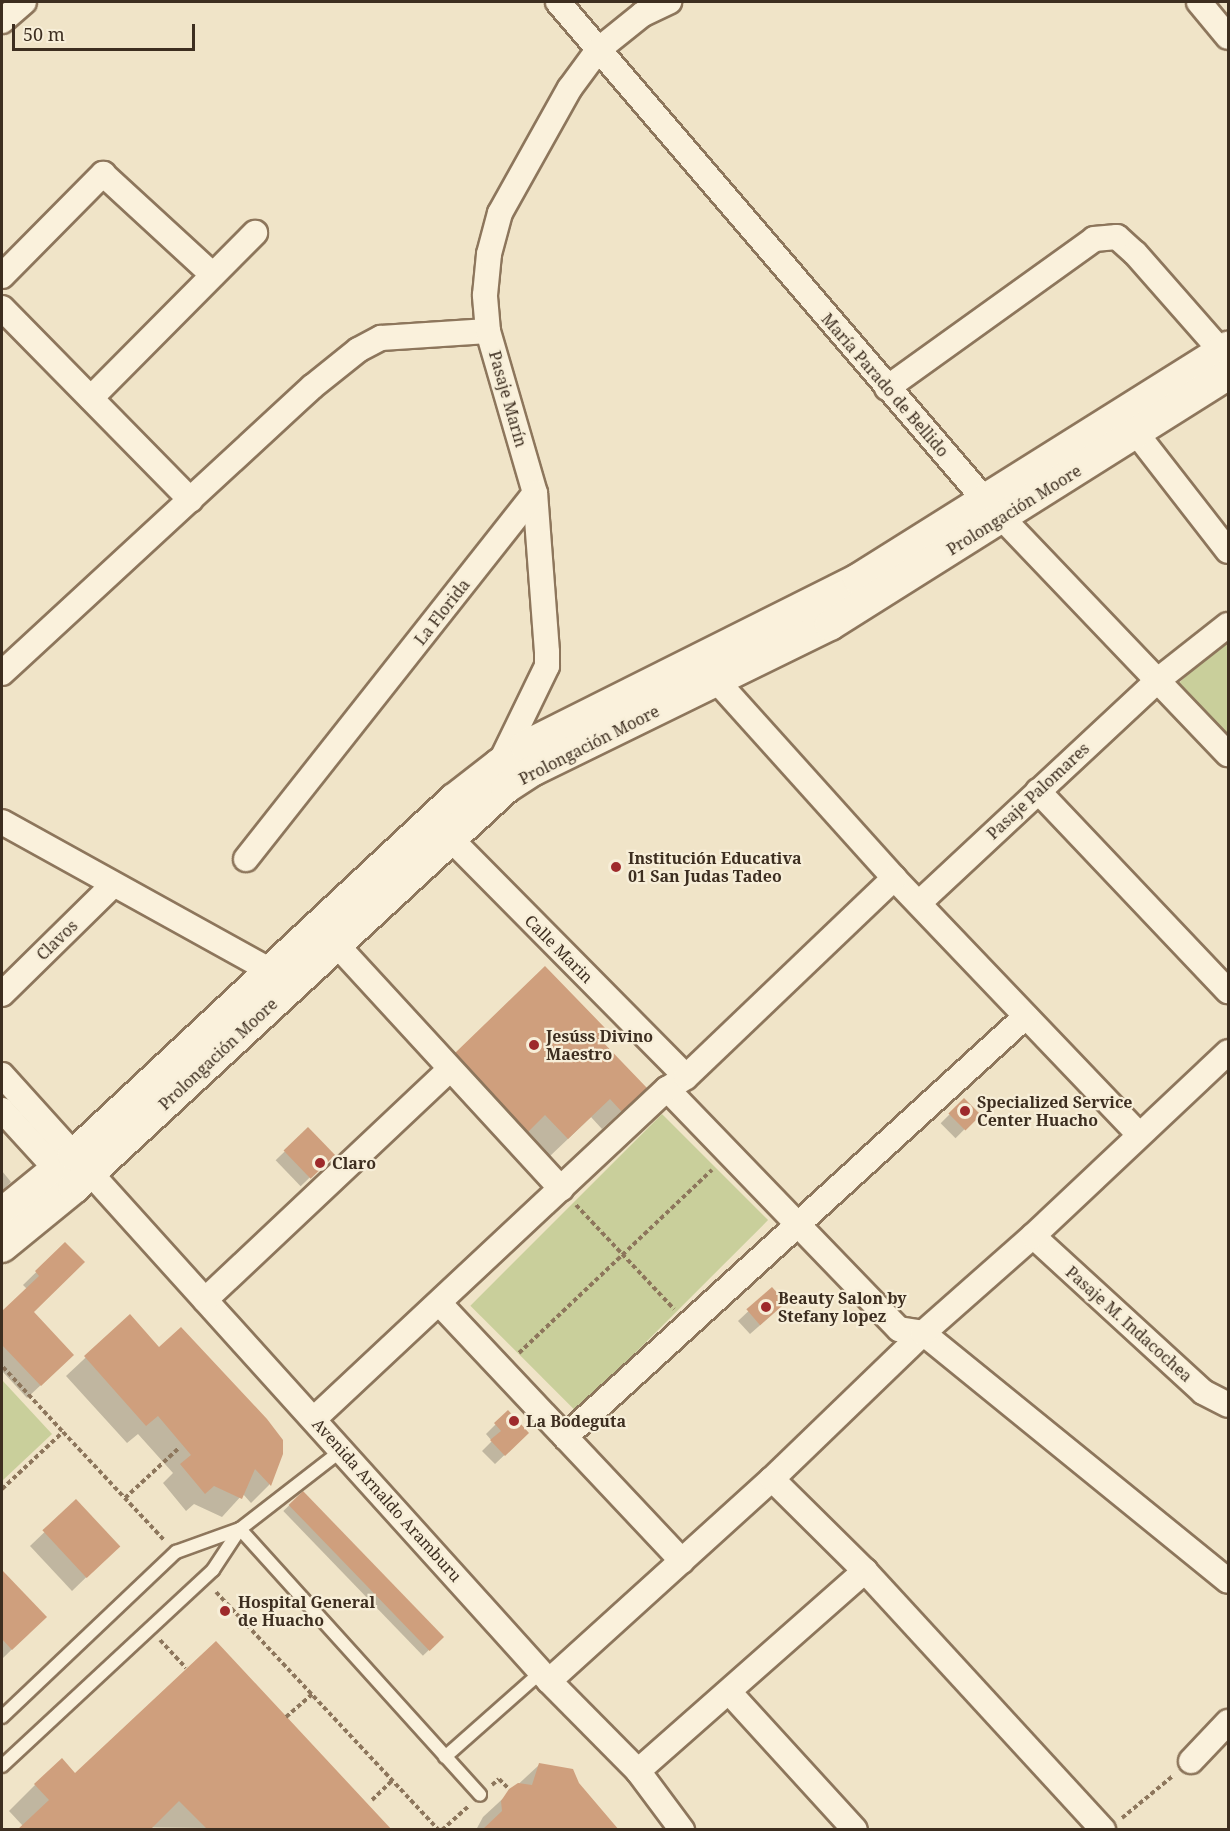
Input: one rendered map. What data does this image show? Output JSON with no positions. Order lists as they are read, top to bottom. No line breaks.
{"streets":{"street":["María Parado de Bellido","Pasaje Marín","Prolongación Moore","La Florida","Pasaje Palomares","Clavos","Calle Marin","Pasaje M. Indacochea","Avenida Arnaldo Aramburu"]},"crossings":[["María Parado de Bellido","Pasaje Marín"],["María Parado de Bellido","Prolongación Moore"],["María Parado de Bellido","Pasaje Palomares"],["Pasaje Marín","Prolongación Moore"],["Pasaje Marín","La Florida"],["Prolongación Moore","Calle Marin"],["Prolongación Moore","Avenida Arnaldo Aramburu"]],"places":["Institución Educativa 01 San Judas Tadeo","Jesúss Divino Maestro","Specialized Service Center Huacho","Claro","Beauty Salon by Stefany lopez","La Bodeguta","Hospital General de Huacho"],"scale_bar":"50 m"}
